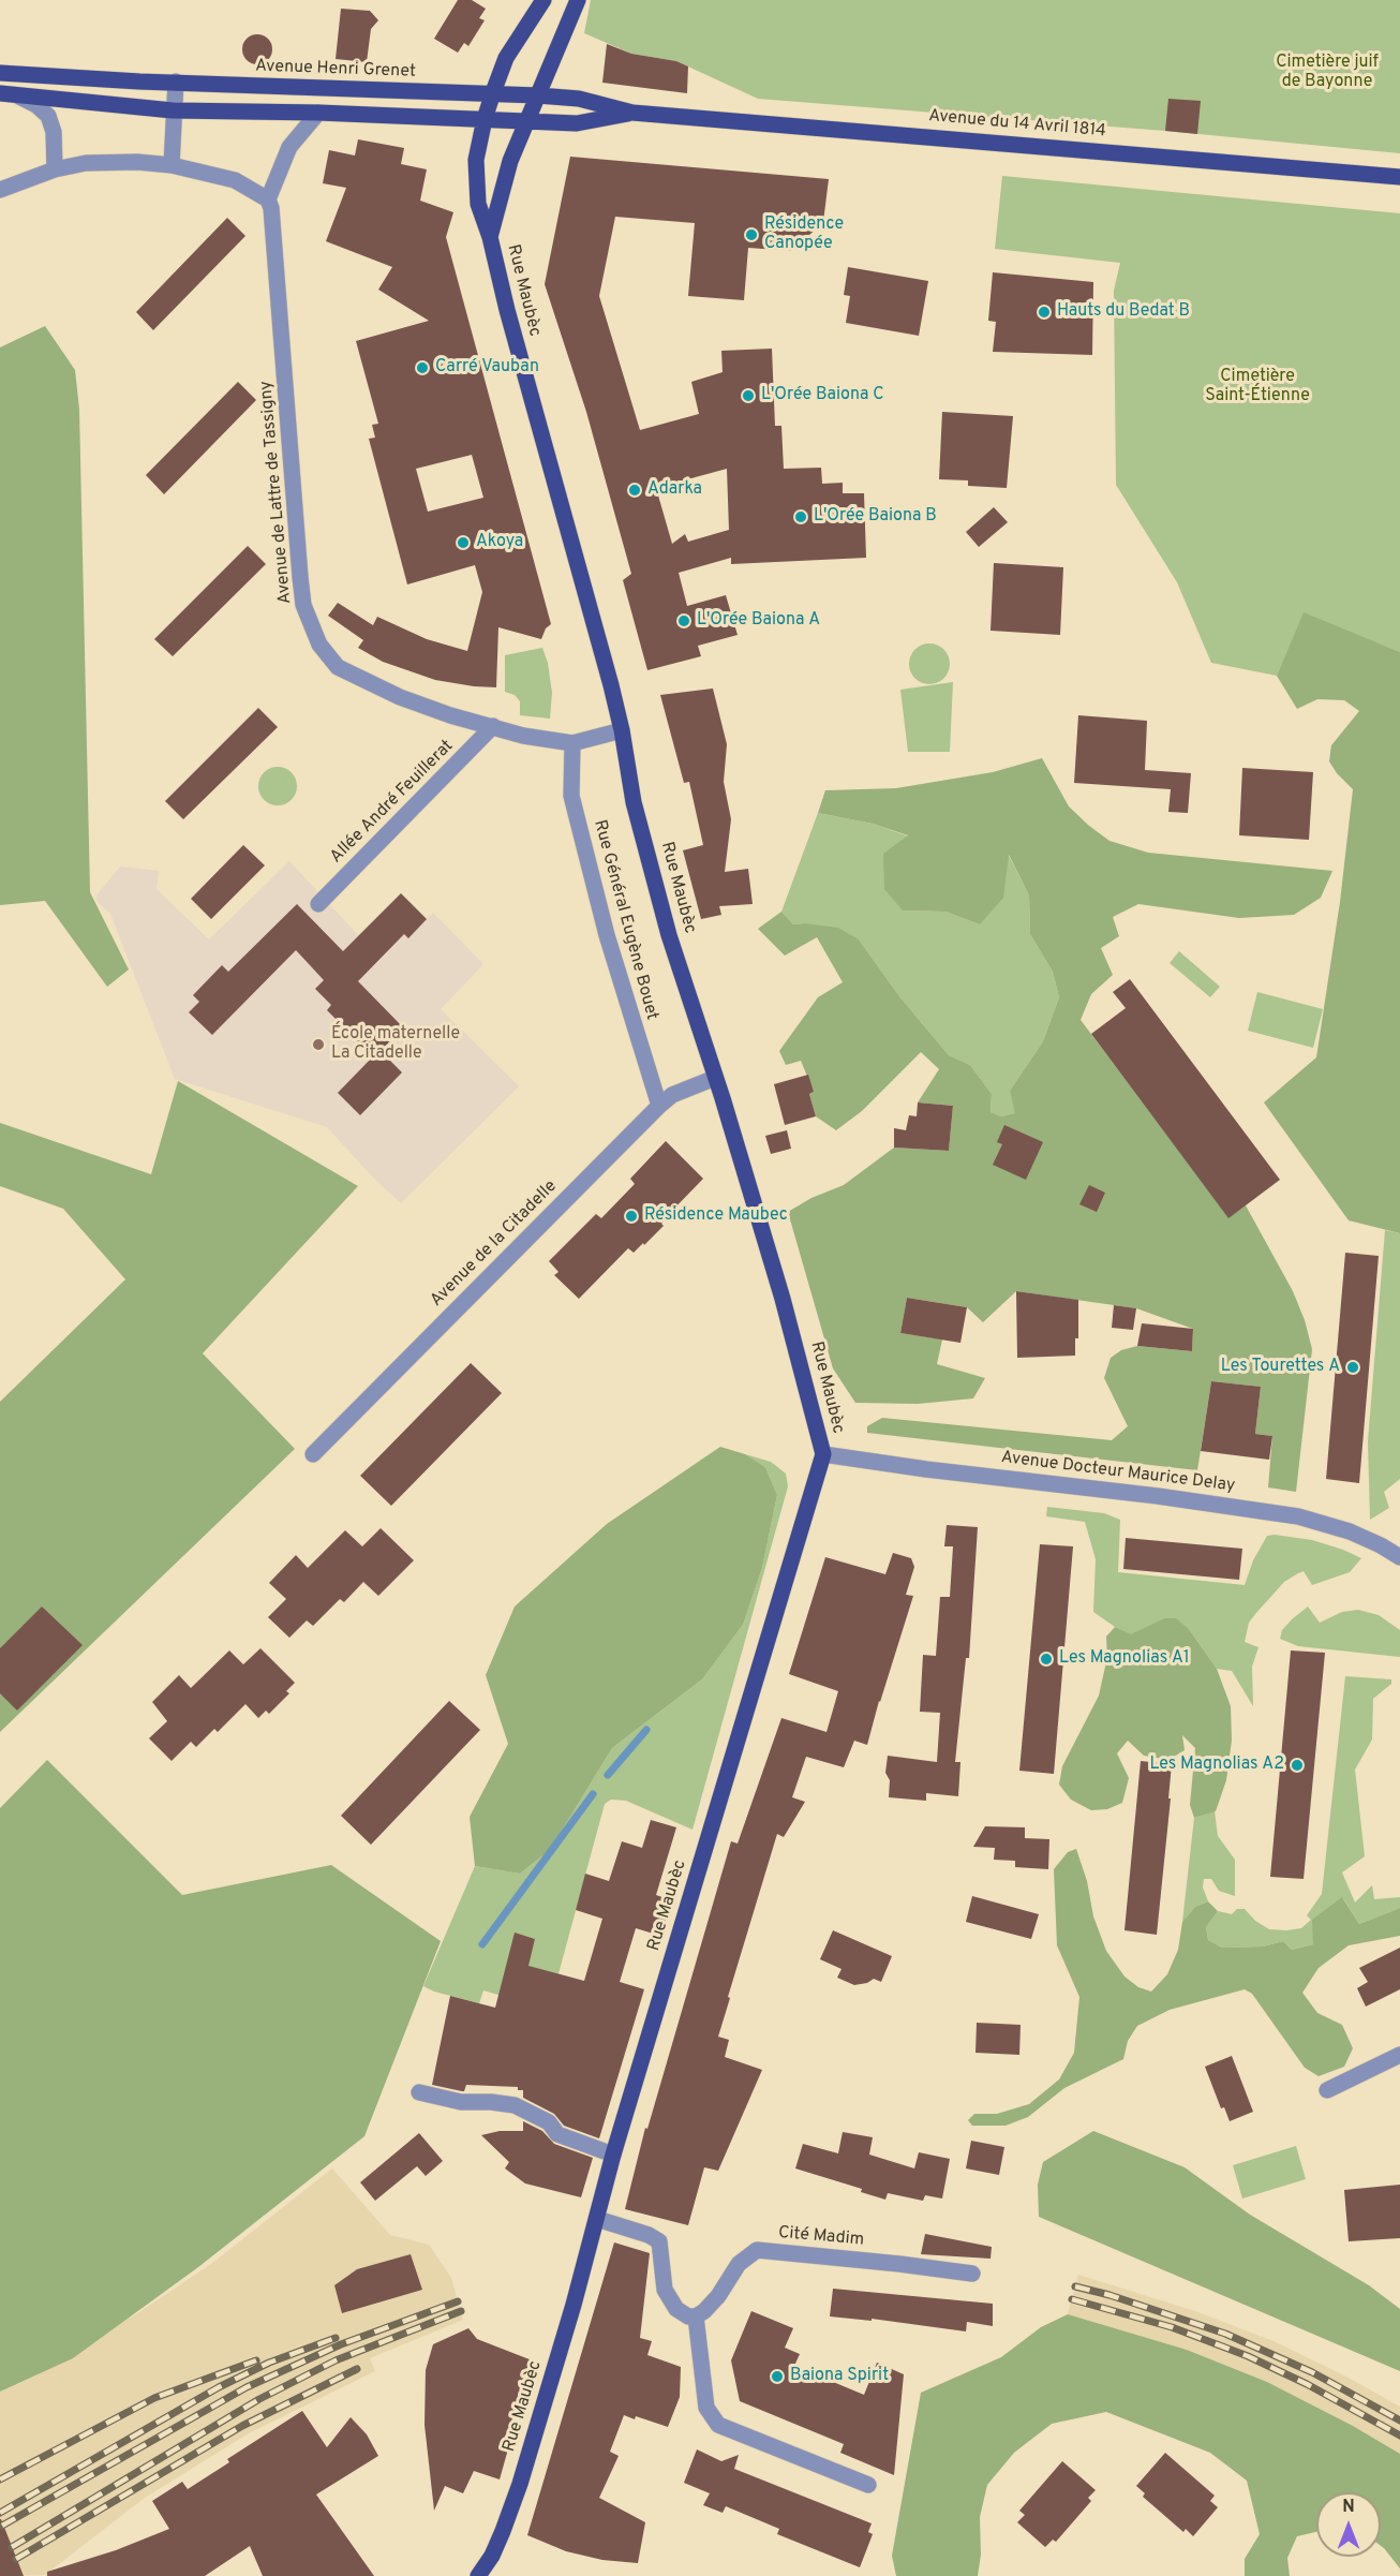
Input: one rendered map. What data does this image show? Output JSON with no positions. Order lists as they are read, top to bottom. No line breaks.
{"streets":{"main road":["Avenue Henri Grenet","Avenue du 14 Avril 1814","Rue Maubèc"],"street":["Avenue de Lattre de Tassigny","Allée André Feuillerat","Rue Général Eugène Bouet","Avenue de la Citadelle","Avenue Docteur Maurice Delay","Cité Madim"]},"crossings":[["Avenue Henri Grenet","Avenue du 14 Avril 1814"],["Avenue Henri Grenet","Rue Maubèc"],["Avenue du 14 Avril 1814","Rue Maubèc"],["Rue Maubèc","Avenue de Lattre de Tassigny"],["Rue Maubèc","Avenue de la Citadelle"],["Rue Maubèc","Avenue Docteur Maurice Delay"],["Avenue de Lattre de Tassigny","Allée André Feuillerat"],["Avenue de Lattre de Tassigny","Rue Général Eugène Bouet"],["Rue Général Eugène Bouet","Avenue de la Citadelle"]],"parks":["Cimetière juif de Bayonne","Cimetière Saint-Étienne"],"places":["Résidence Canopée","Hauts du Bedat B","Carré Vauban","L'Orée Baiona C","Adarka","L'Orée Baiona B","Akoya","L'Orée Baiona A","École maternelle La Citadelle","Résidence Maubec","Les Tourettes A","Les Magnolias A1","Les Magnolias A2","Baiona Spirit"],"north":"top"}
